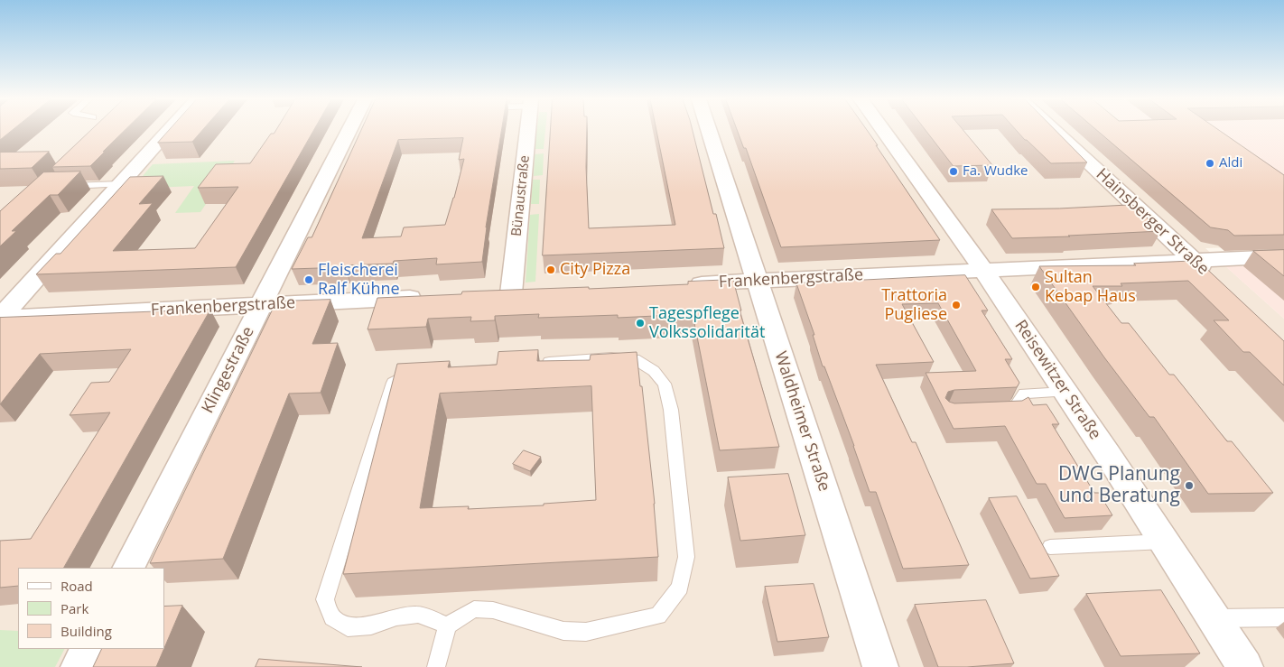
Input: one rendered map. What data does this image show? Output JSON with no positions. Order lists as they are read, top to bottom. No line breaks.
{"streets":{"street":["Bünaustraße","Hainsberger Straße","Frankenbergstraße","Klingestraße","Reisewitzer Straße","Waldheimer Straße"]},"crossings":[["Hainsberger Straße","Frankenbergstraße"],["Frankenbergstraße","Klingestraße"],["Frankenbergstraße","Reisewitzer Straße"],["Frankenbergstraße","Waldheimer Straße"]],"places":["Aldi","Fa. Wudke","City Pizza","Fleischerei Ralf Kühne","Sultan Kebap Haus","Trattoria Pugliese","Tagespflege Volkssolidarität","DWG Planung und Beratung"],"legend":["Road","Park","Building"]}
